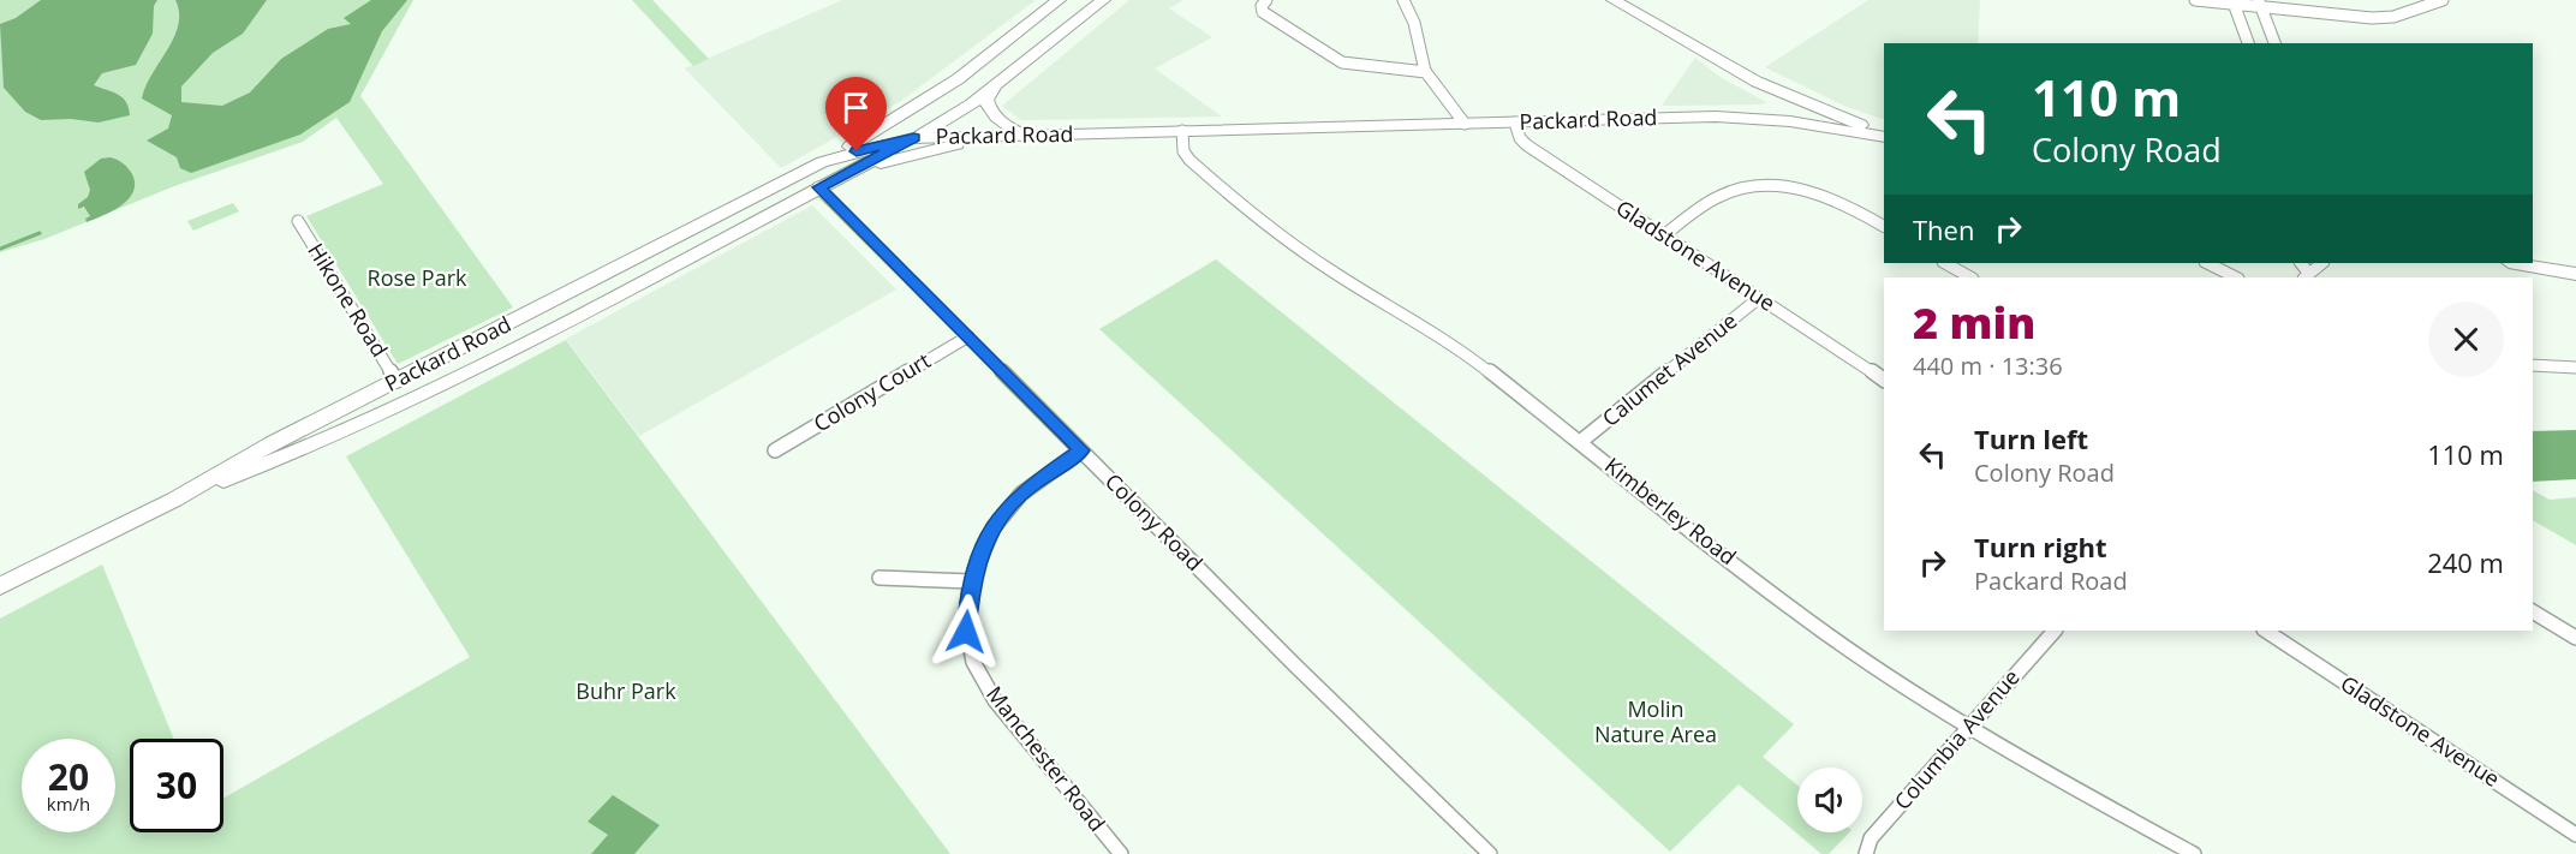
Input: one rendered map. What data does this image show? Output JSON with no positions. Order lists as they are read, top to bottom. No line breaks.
{"streets":{"main road":["Packard Road"],"street":["Gladstone Avenue","Hikone Road","Calumet Avenue","Colony Court","Kimberley Road","Colony Road","Columbia Avenue","Manchester Road"]},"crossings":[["Packard Road","Gladstone Avenue"],["Packard Road","Hikone Road"],["Packard Road","Kimberley Road"],["Packard Road","Colony Road"],["Gladstone Avenue","Calumet Avenue"],["Calumet Avenue","Kimberley Road"],["Colony Court","Colony Road"],["Kimberley Road","Columbia Avenue"],["Colony Road","Manchester Road"]],"parks":["Rose Park","Buhr Park","Molin Nature Area"],"page":{"turn":["110 m","Colony Road"],"then":"Then","heading":["2 min","440 m · 13:36"],"list":[{"name":"Turn left","note":"Colony Road","value":"110 m"},{"name":"Turn right","note":"Packard Road","value":"240 m"}],"speed":"20 km/h","limit":"30"}}
